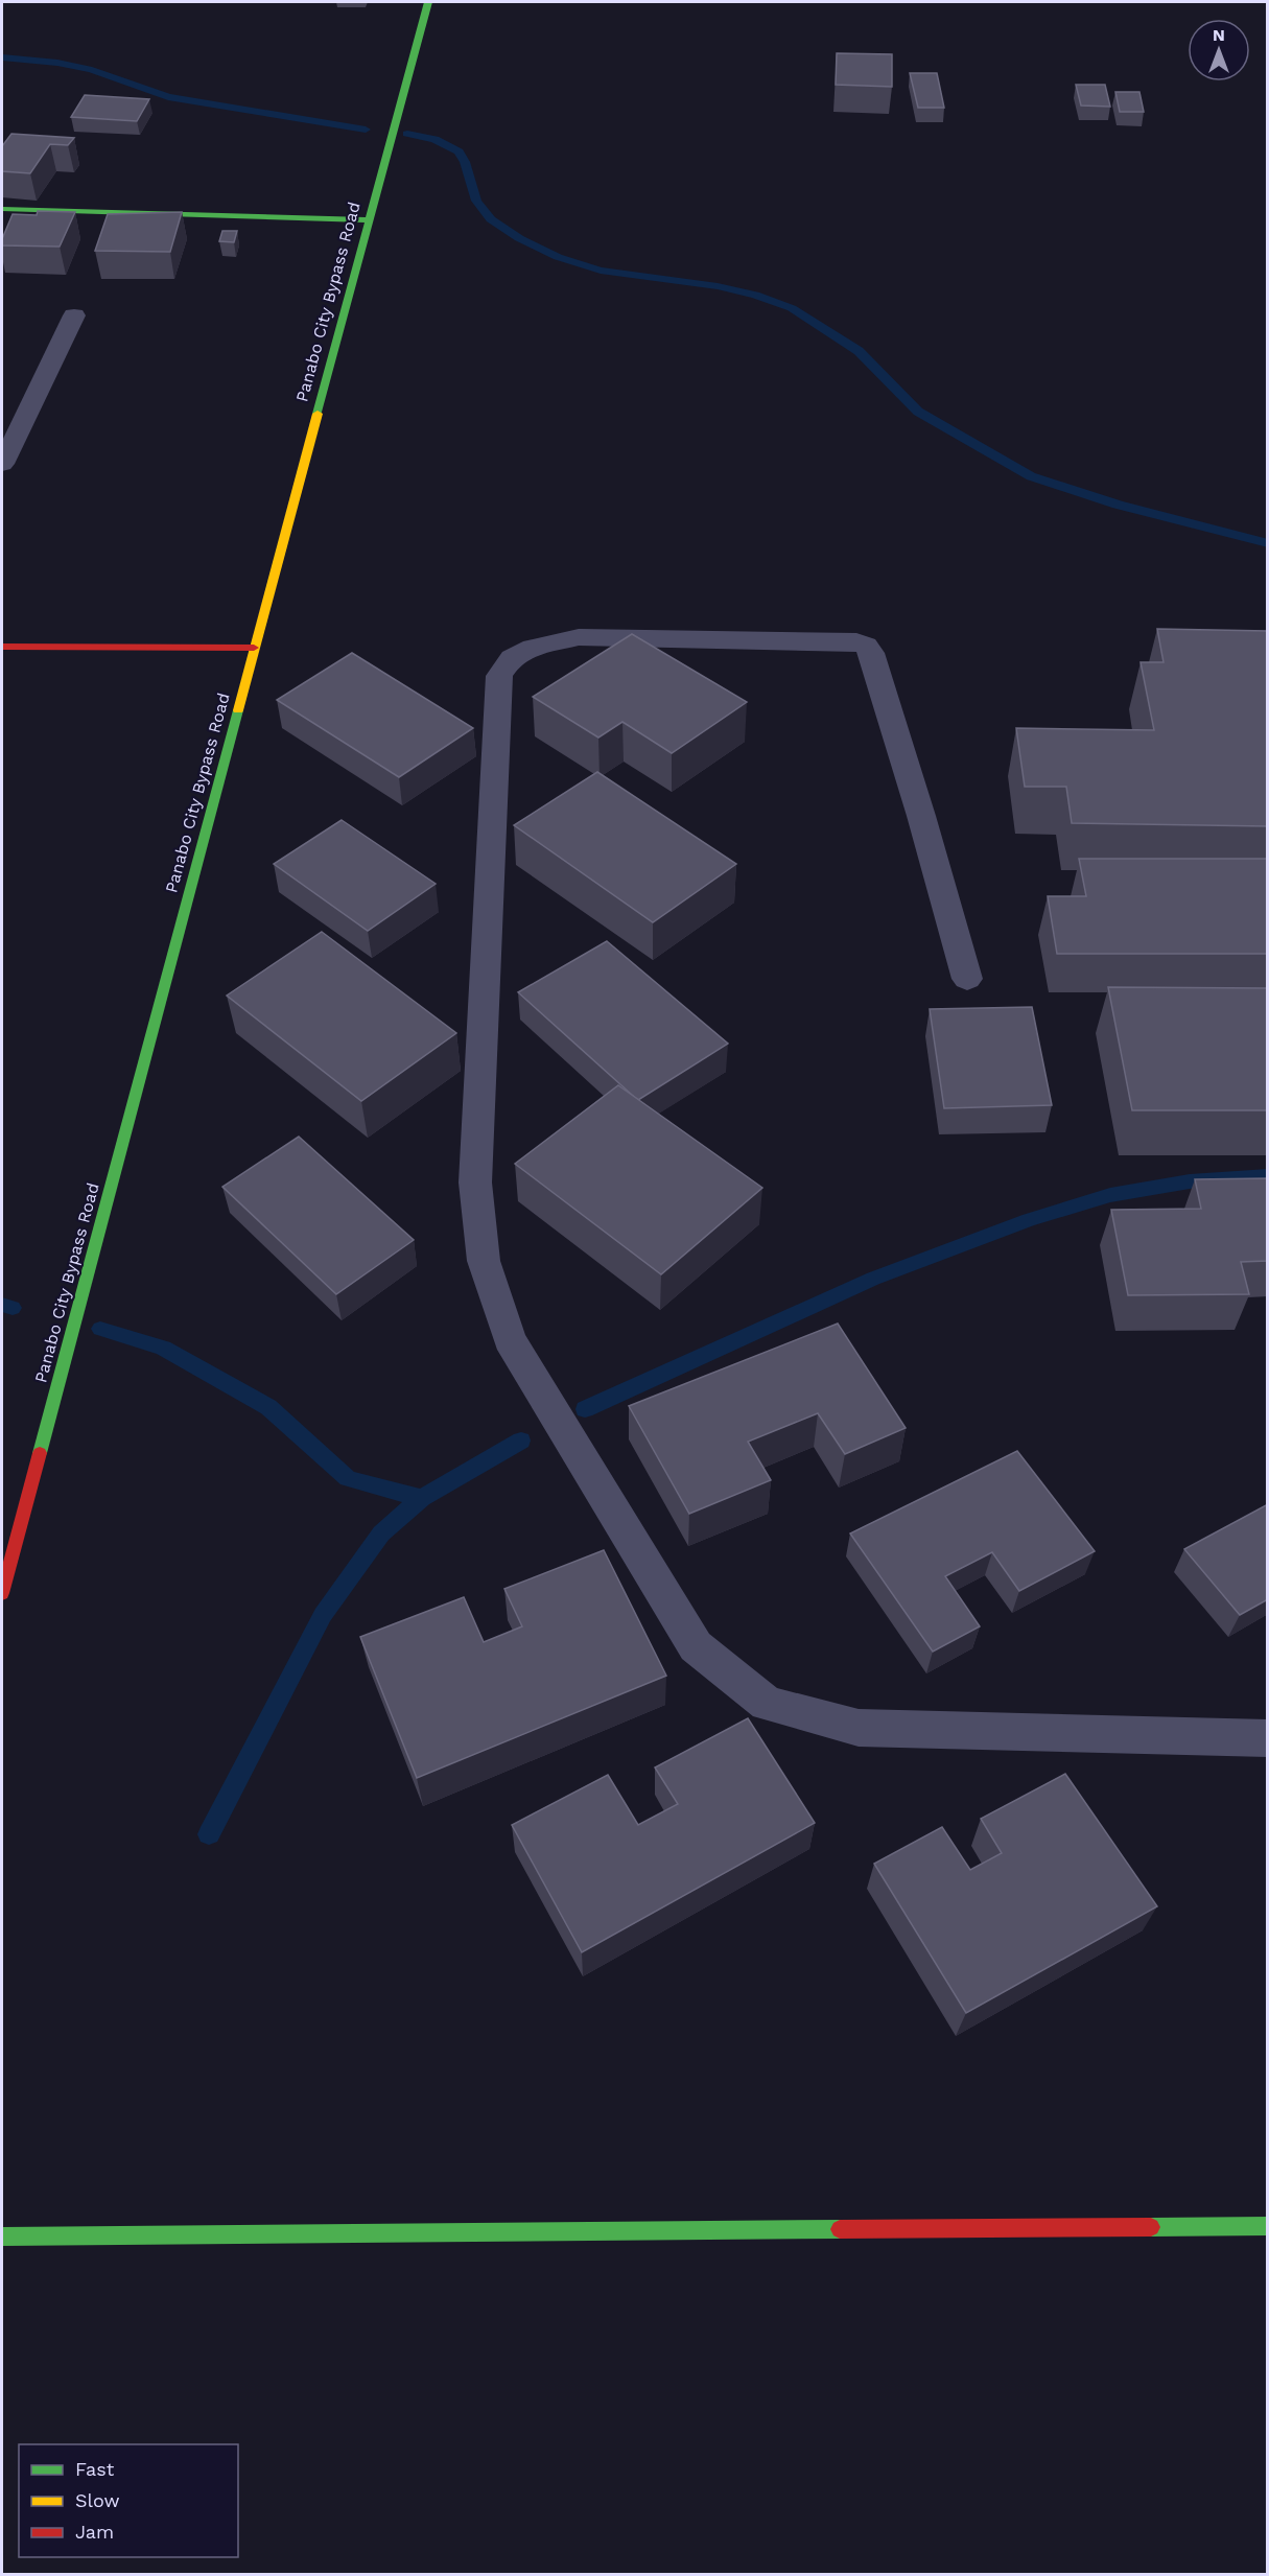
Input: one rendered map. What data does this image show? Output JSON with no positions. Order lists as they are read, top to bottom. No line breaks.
{"streets":{"main road":["Panabo City Bypass Road"]},"legend":["Fast","Slow","Jam"],"north":"top"}
